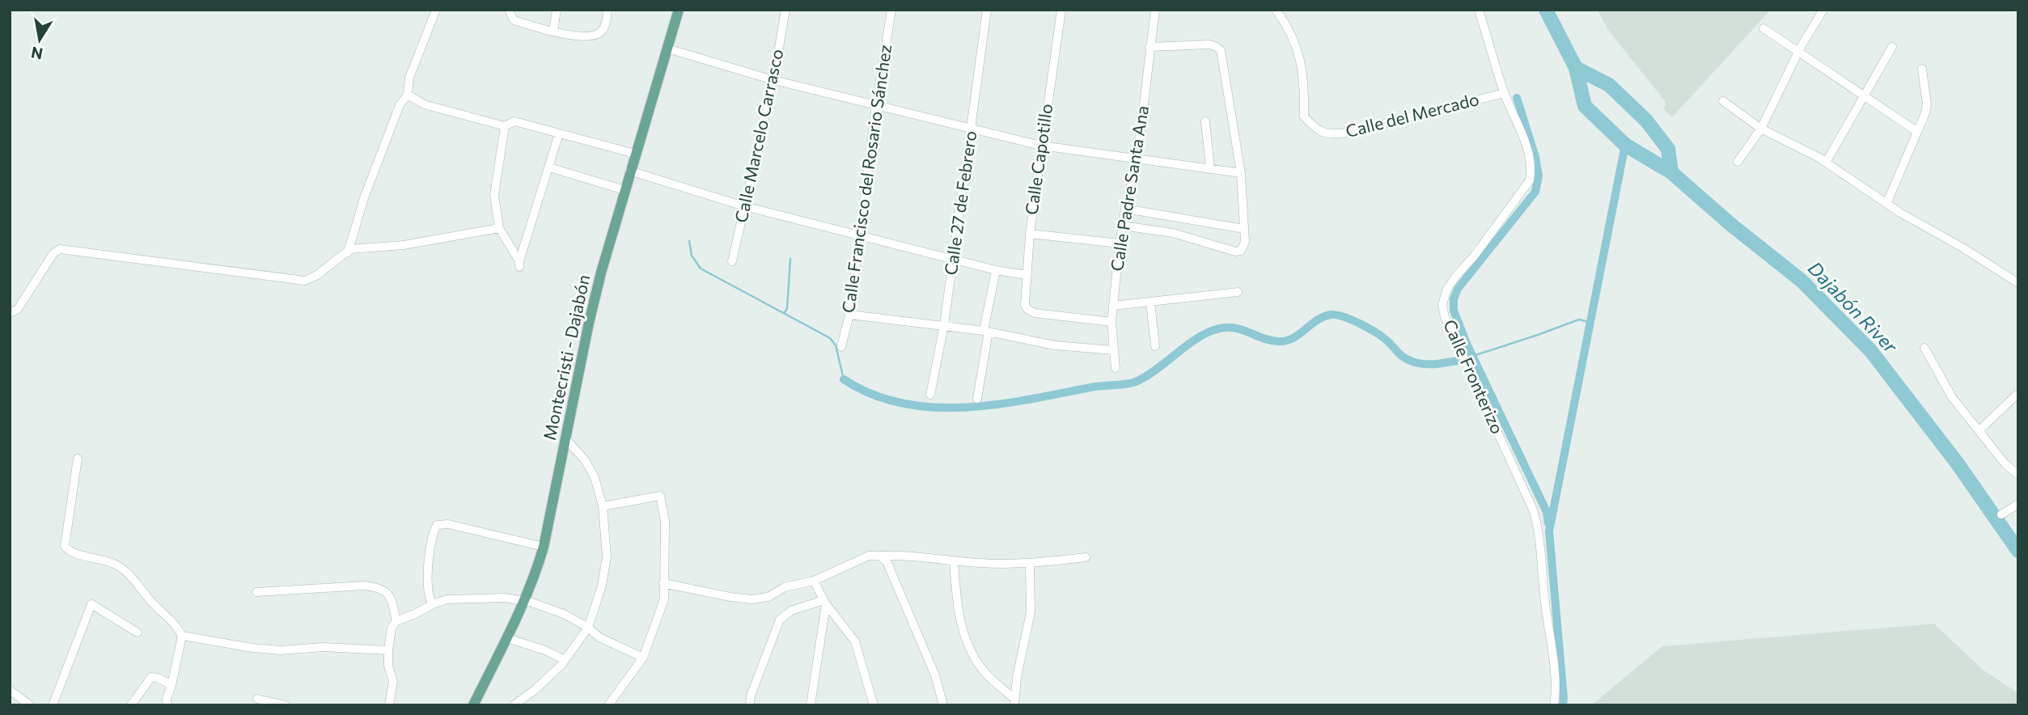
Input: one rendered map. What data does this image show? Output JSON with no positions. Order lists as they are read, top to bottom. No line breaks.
{"streets":{"main road":["Montecristi - Dajabón"],"street":["Calle del Mercado","Calle Marcelo Carrasco","Calle Capotillo","Calle Francisco del Rosario Sánchez","Calle Padre Santa Ana","Calle 27 de Febrero","Calle Fronterizo"]},"crossings":[["Calle del Mercado","Calle Fronterizo"],["Calle Capotillo","Calle Padre Santa Ana"]],"water":["Dajabón River"],"north":"bottom"}
